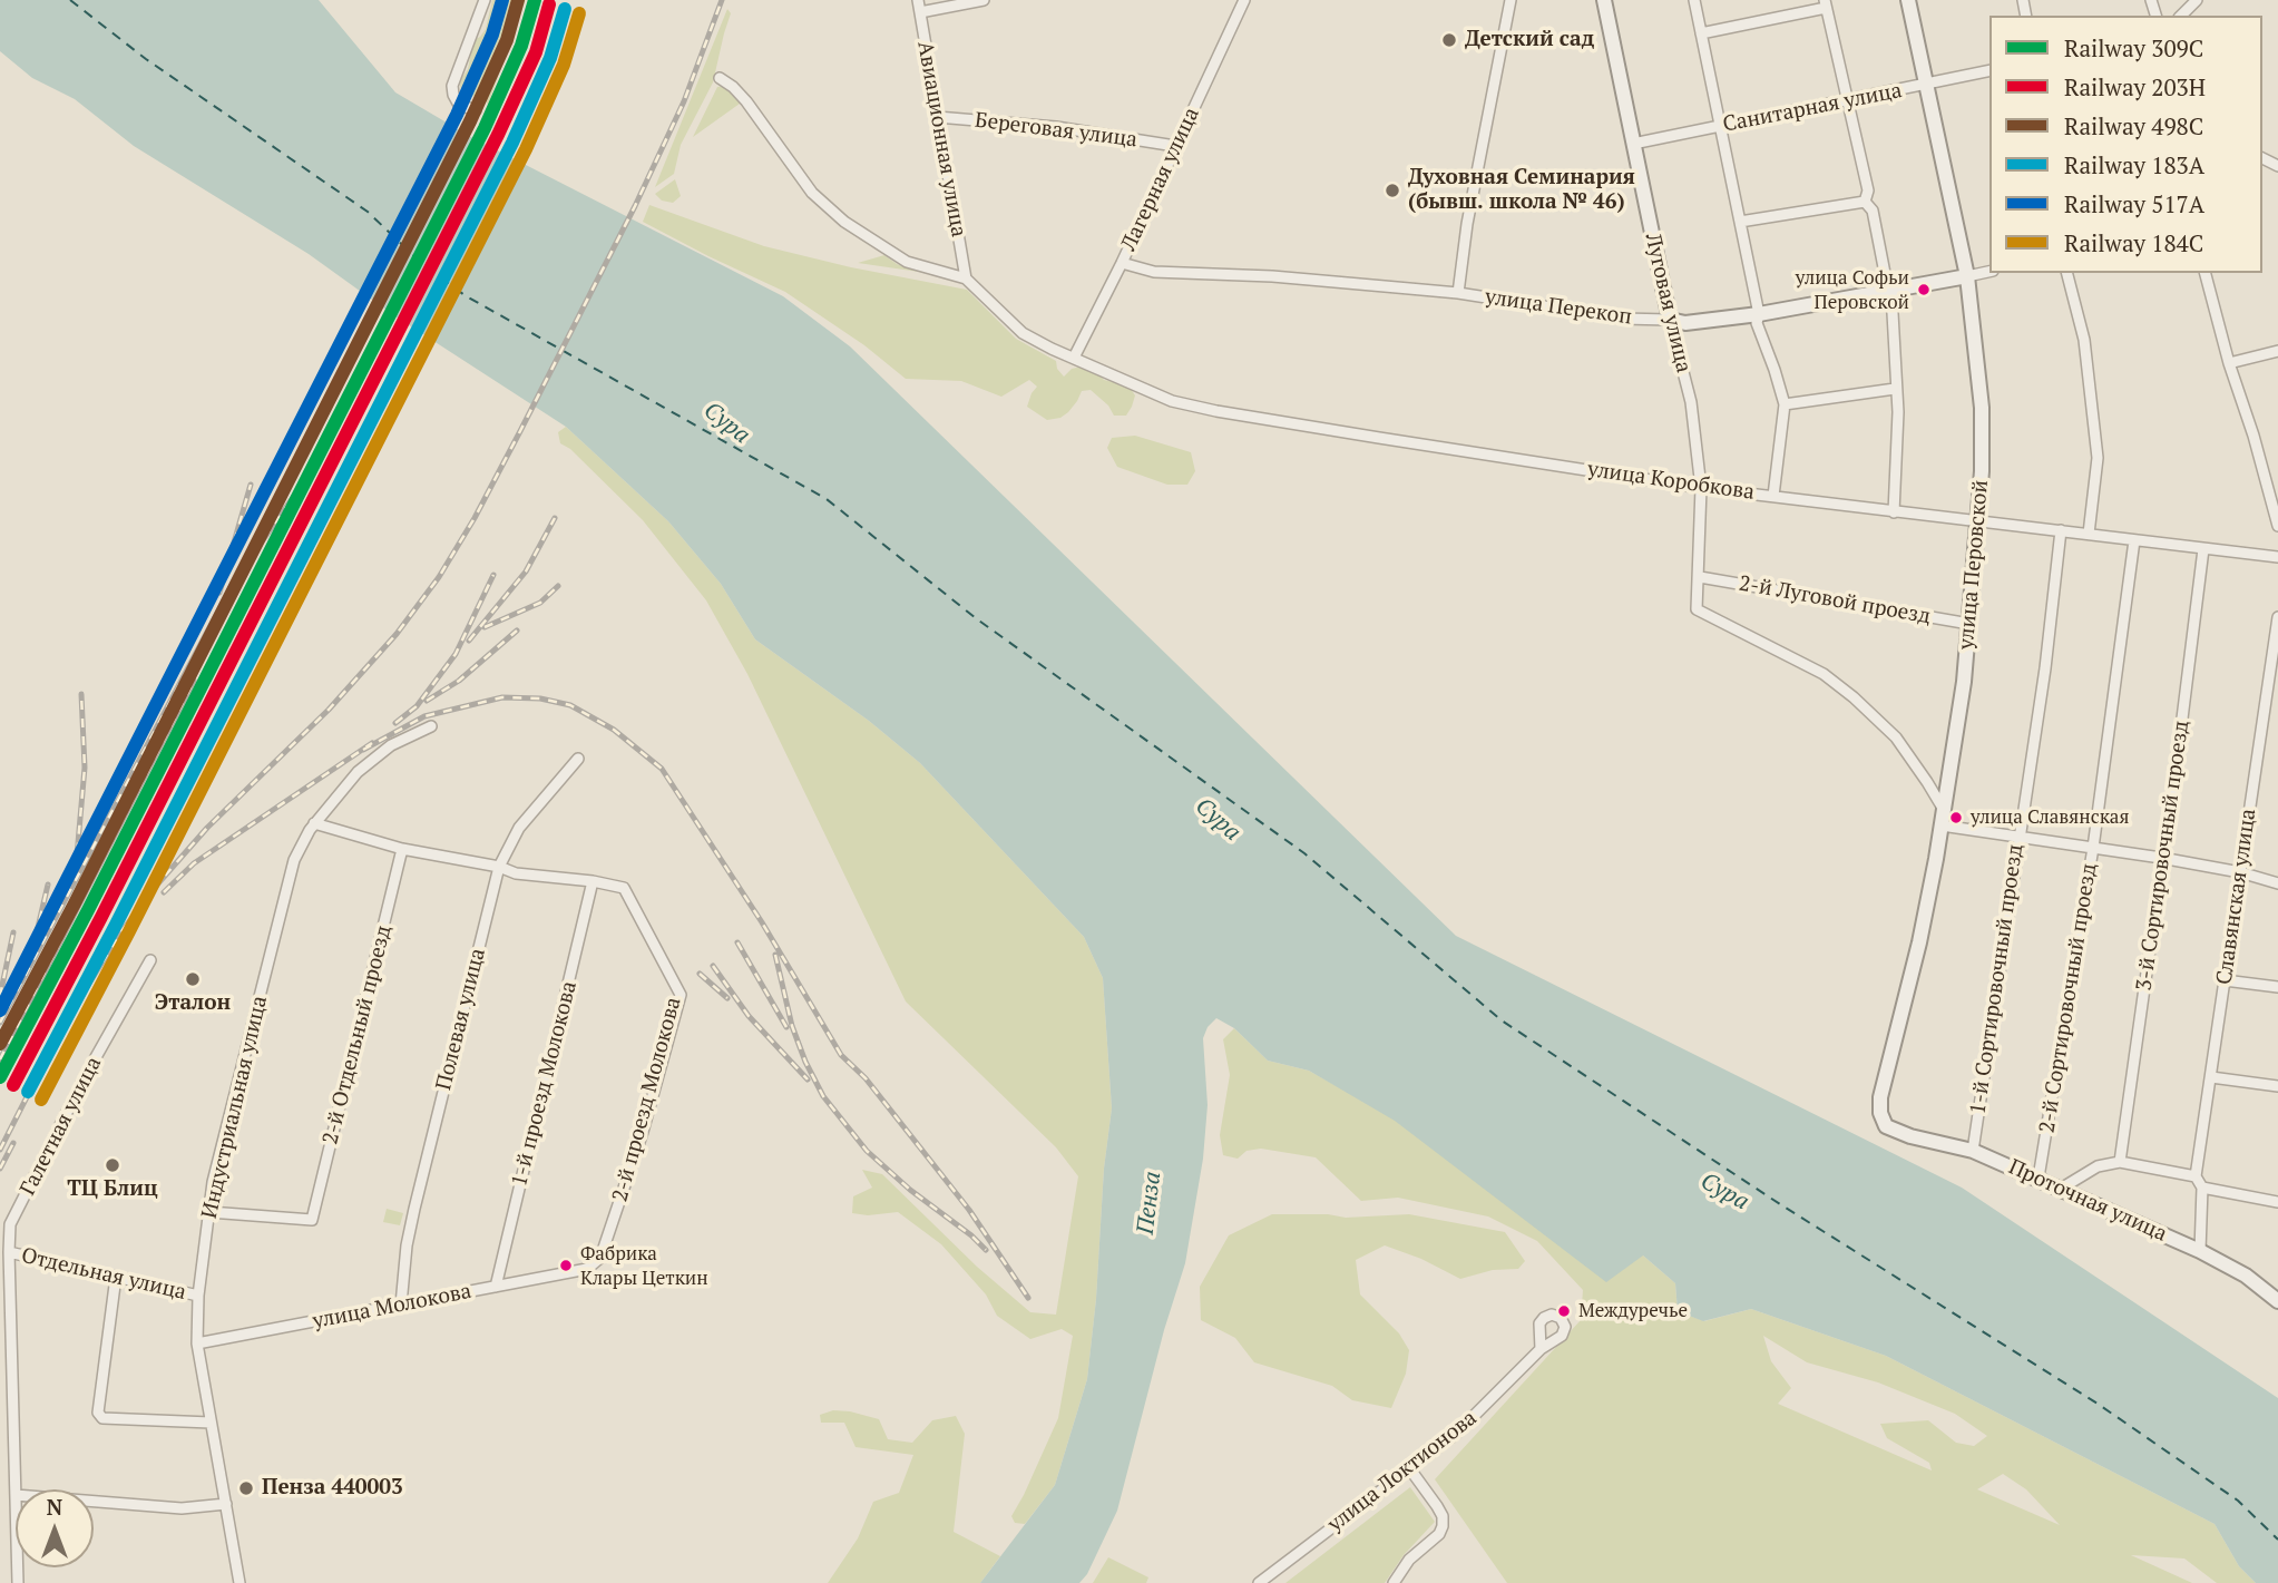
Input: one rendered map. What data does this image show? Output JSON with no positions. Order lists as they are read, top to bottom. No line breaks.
{"streets":{"main road":["Луговая улица","улица Перекоп","улица Перовской","Проточная улица"],"street":["Санитарная улица","Береговая улица","Авиационная улица","Лагерная улица","улица Коробкова","2-й Луговой проезд","3-й Сортировочный проезд","Славянская улица","1-й Сортировочный проезд","2-й Сортировочный проезд","Полевая улица","2-й Отдельный проезд","1-й проезд Молокова","2-й проезд Молокова","Индустриальная улица","Галетная улица","Отдельная улица","улица Молокова","улица Локтионова"]},"crossings":[["Санитарная улица","Луговая улица"],["Санитарная улица","улица Перовской"],["Береговая улица","Авиационная улица"],["Береговая улица","Лагерная улица"],["Авиационная улица","улица Коробкова"],["Лагерная улица","улица Перекоп"],["Лагерная улица","улица Коробкова"],["Луговая улица","улица Перекоп"],["Луговая улица","улица Коробкова"],["Луговая улица","улица Перовской"],["Луговая улица","2-й Луговой проезд"],["улица Перекоп","улица Перовской"],["улица Коробкова","улица Перовской"],["улица Коробкова","3-й Сортировочный проезд"],["улица Коробкова","1-й Сортировочный проезд"],["улица Коробкова","2-й Сортировочный проезд"],["улица Перовской","2-й Луговой проезд"],["улица Перовской","Проточная улица"],["1-й Сортировочный проезд","Проточная улица"],["2-й Сортировочный проезд","Проточная улица"],["Полевая улица","улица Молокова"],["2-й Отдельный проезд","Индустриальная улица"],["1-й проезд Молокова","2-й проезд Молокова"],["1-й проезд Молокова","улица Молокова"],["2-й проезд Молокова","улица Молокова"],["Индустриальная улица","Отдельная улица"],["Индустриальная улица","улица Молокова"],["Галетная улица","Отдельная улица"]],"water":["Сура","Пенза"],"places":["Детский сад","Духовная Семинария (бывш. школа № 46)","улица Софьи Перовской","улица Славянская","Эталон","ТЦ Блиц","Фабрика Клары Цеткин","Междуречье","Пенза 440003"],"lines":["rail line 309С","rail line 498С","rail line 517А","rail line 203Н","rail line 183А","rail line 184С"],"legend":["Railway 309С","Railway 203Н","Railway 498С","Railway 183А","Railway 517А","Railway 184С"],"north":"top"}
